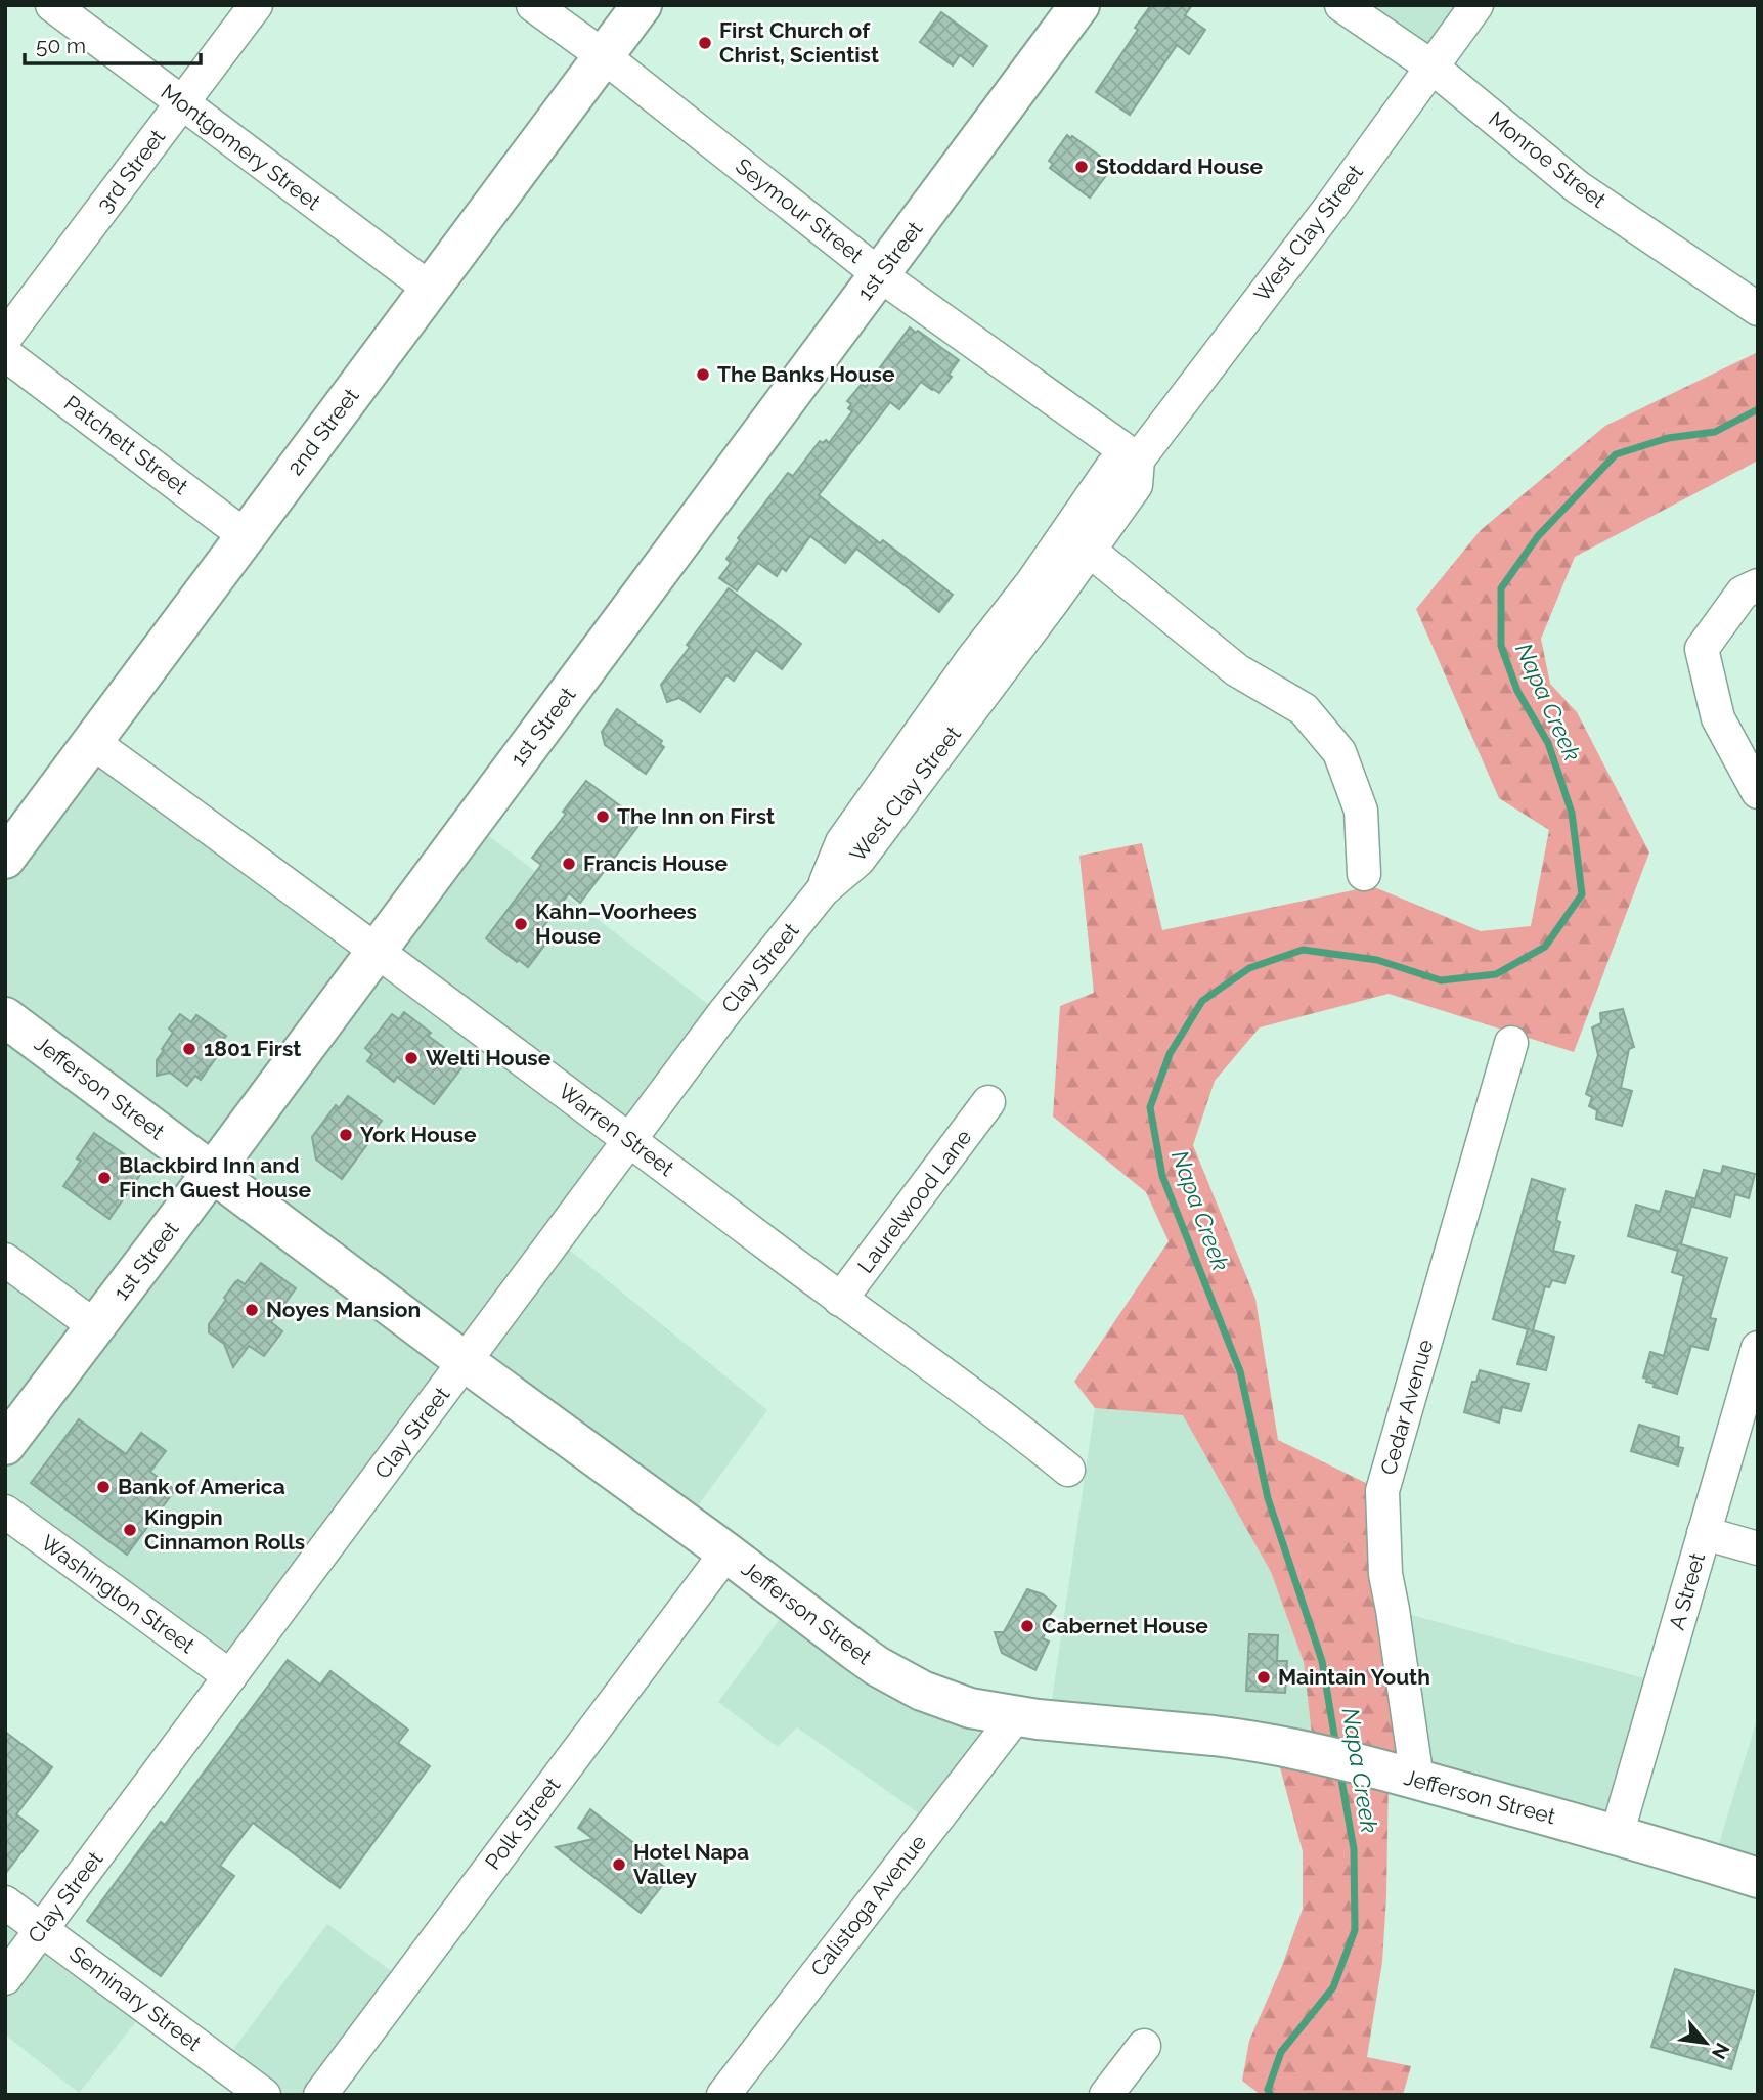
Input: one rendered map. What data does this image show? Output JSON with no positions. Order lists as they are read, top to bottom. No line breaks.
{"streets":{"main road":["1st Street","2nd Street","Jefferson Street"],"street":["Montgomery Street","Monroe Street","3rd Street","Seymour Street","West Clay Street","Patchett Street","Clay Street","Warren Street","Laurelwood Lane","Cedar Avenue","A Street","Washington Street","Polk Street","Calistoga Avenue","Seminary Street"]},"crossings":[["Montgomery Street","3rd Street"],["Montgomery Street","2nd Street"],["Monroe Street","West Clay Street"],["Seymour Street","West Clay Street"],["Seymour Street","1st Street"],["Seymour Street","2nd Street"],["West Clay Street","Clay Street"],["1st Street","Jefferson Street"],["1st Street","Warren Street"],["2nd Street","Patchett Street"],["2nd Street","Warren Street"],["Clay Street","Jefferson Street"],["Clay Street","Warren Street"],["Clay Street","Washington Street"],["Clay Street","Seminary Street"],["Jefferson Street","Cedar Avenue"],["Jefferson Street","A Street"],["Jefferson Street","Polk Street"],["Jefferson Street","Calistoga Avenue"],["Warren Street","Laurelwood Lane"]],"water":["Napa Creek"],"places":["First Church of Christ, Scientist","Stoddard House","The Banks House","The Inn on First","Francis House","Kahn–Voorhees House","1801 First","Welti House","York House","Blackbird Inn and Finch Guest House","Noyes Mansion","Bank of America","Kingpin Cinnamon Rolls","Cabernet House","Maintain Youth","Hotel Napa Valley"],"scale_bar":"50 m","north":"bottom right"}
